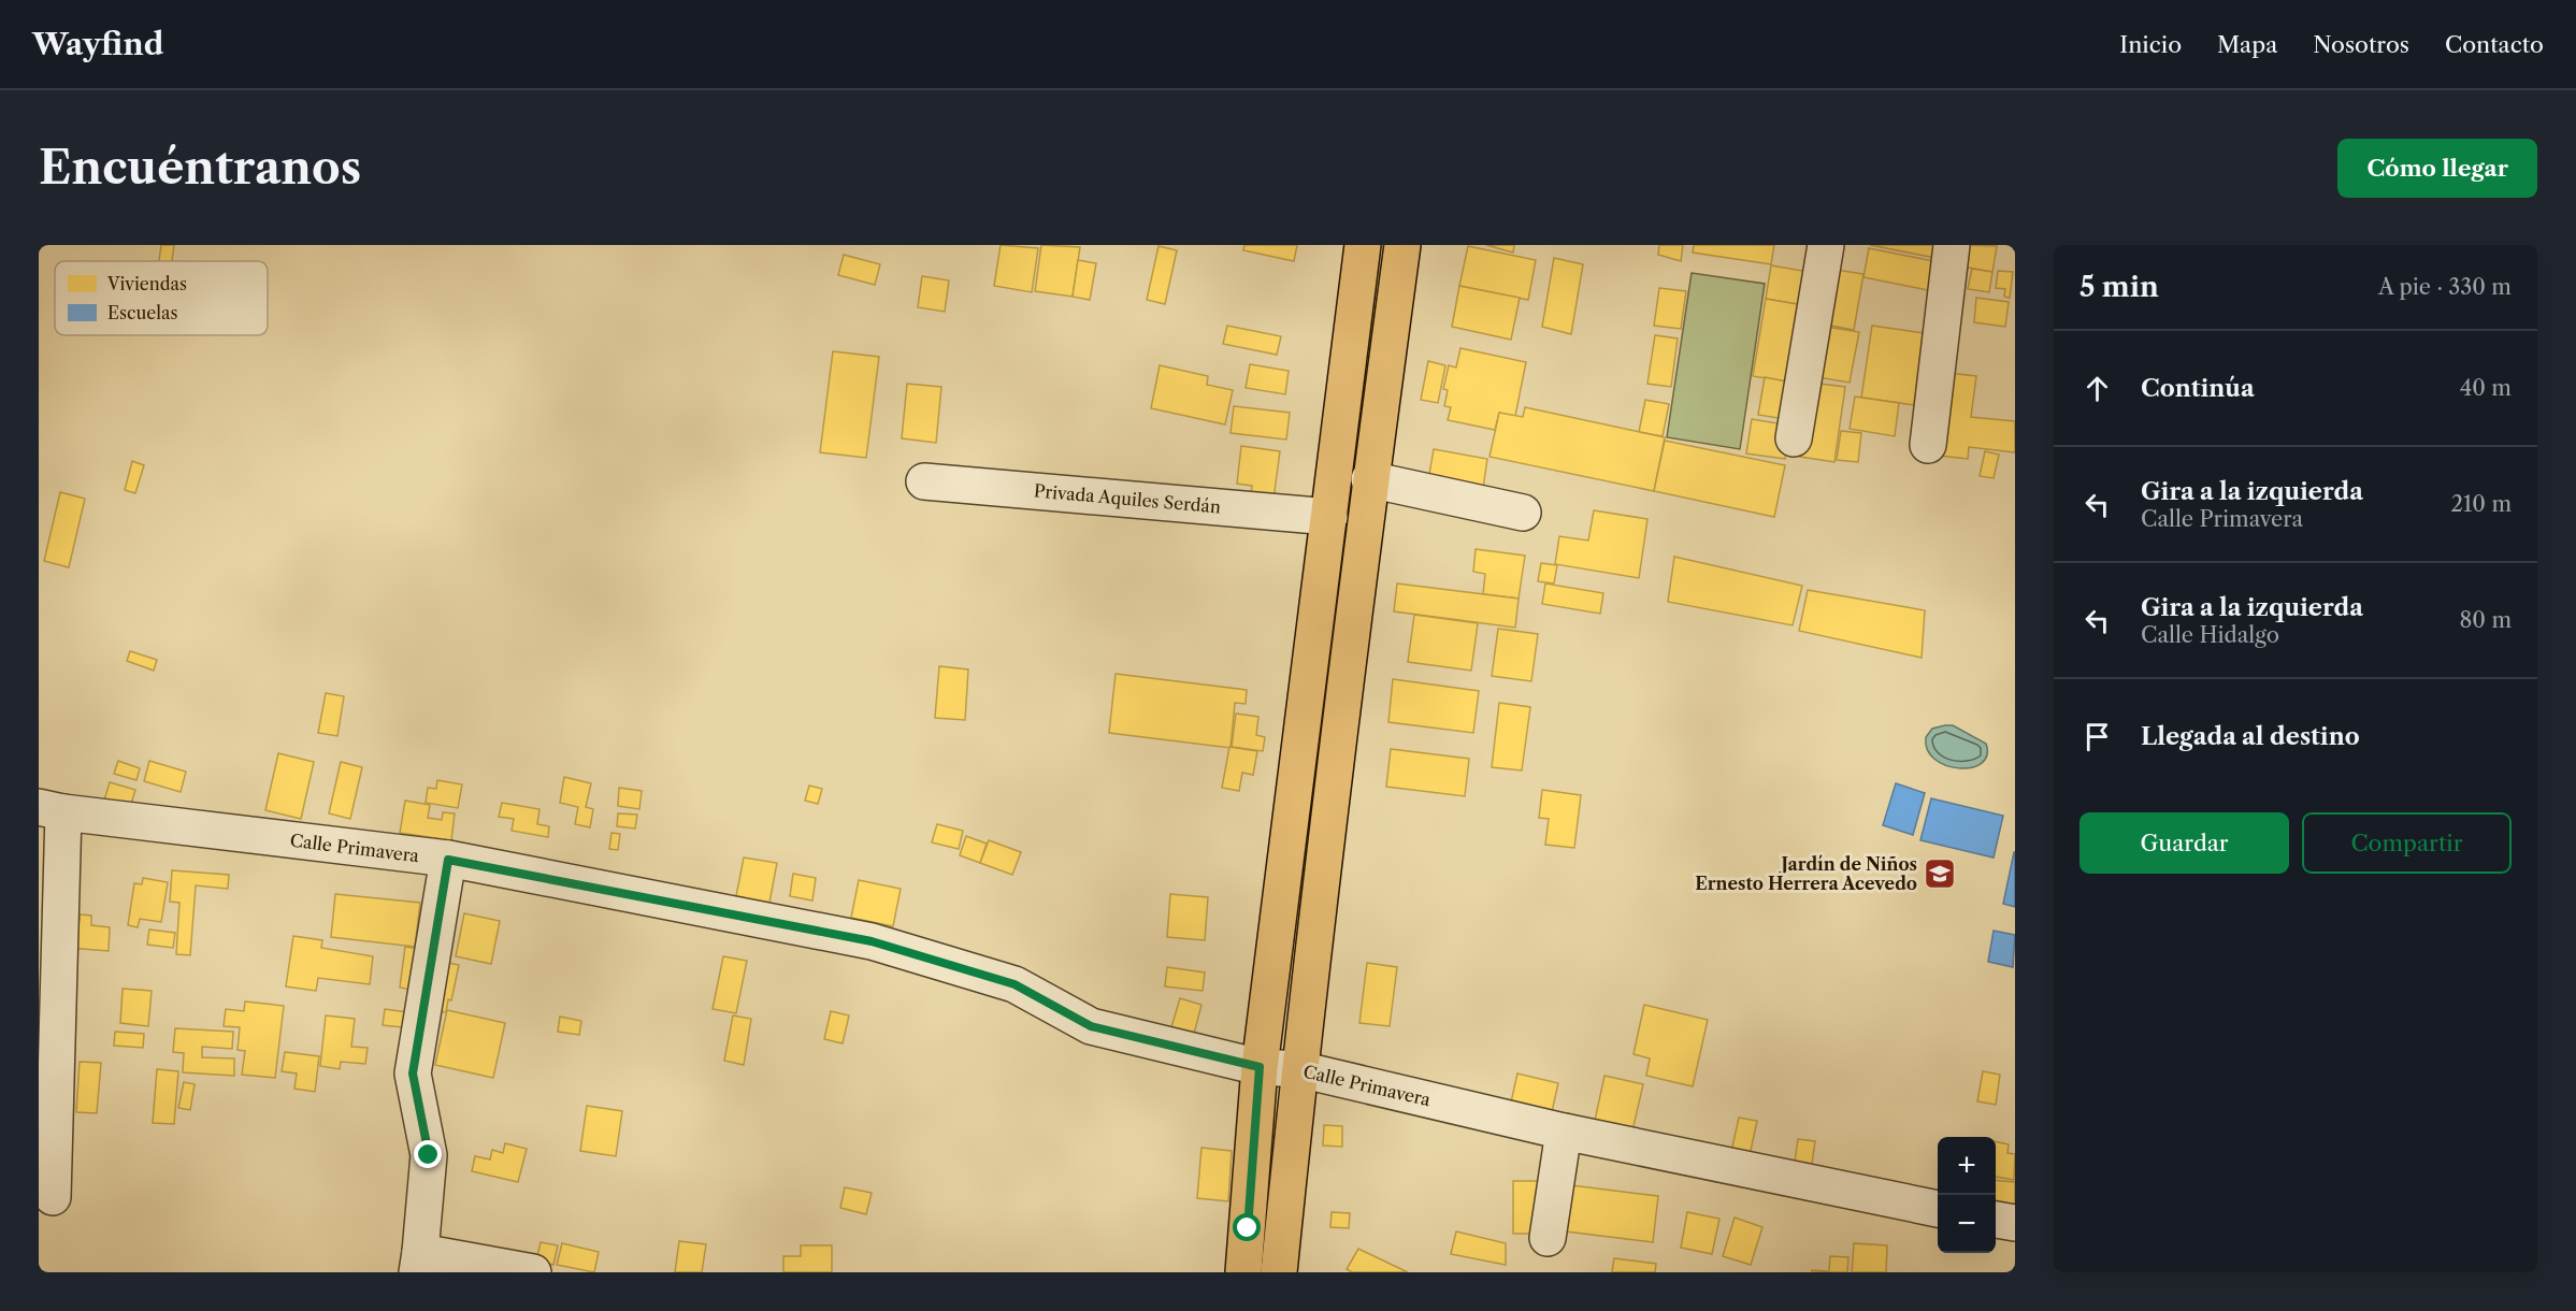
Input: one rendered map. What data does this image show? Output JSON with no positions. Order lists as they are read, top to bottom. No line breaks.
{"streets":{"street":["Privada Aquiles Serdán","Calle Primavera"]},"places":{"school or university":["Jardín de Niños Ernesto Herrera Acevedo"]},"legend":["Viviendas","Escuelas"],"page":{"header":"Wayfind","nav":["Inicio","Mapa","Nosotros","Contacto"],"buttons":["Cómo llegar",["Guardar","Compartir"]],"title":"Encuéntranos","heading":["5 min","A pie · 330 m"],"list":[["Continúa","40 m"],["Gira a la izquierda","Calle Primavera","210 m"],["Gira a la izquierda","Calle Hidalgo","80 m"],"Llegada al destino"],"map_buttons":["+","−"]}}
